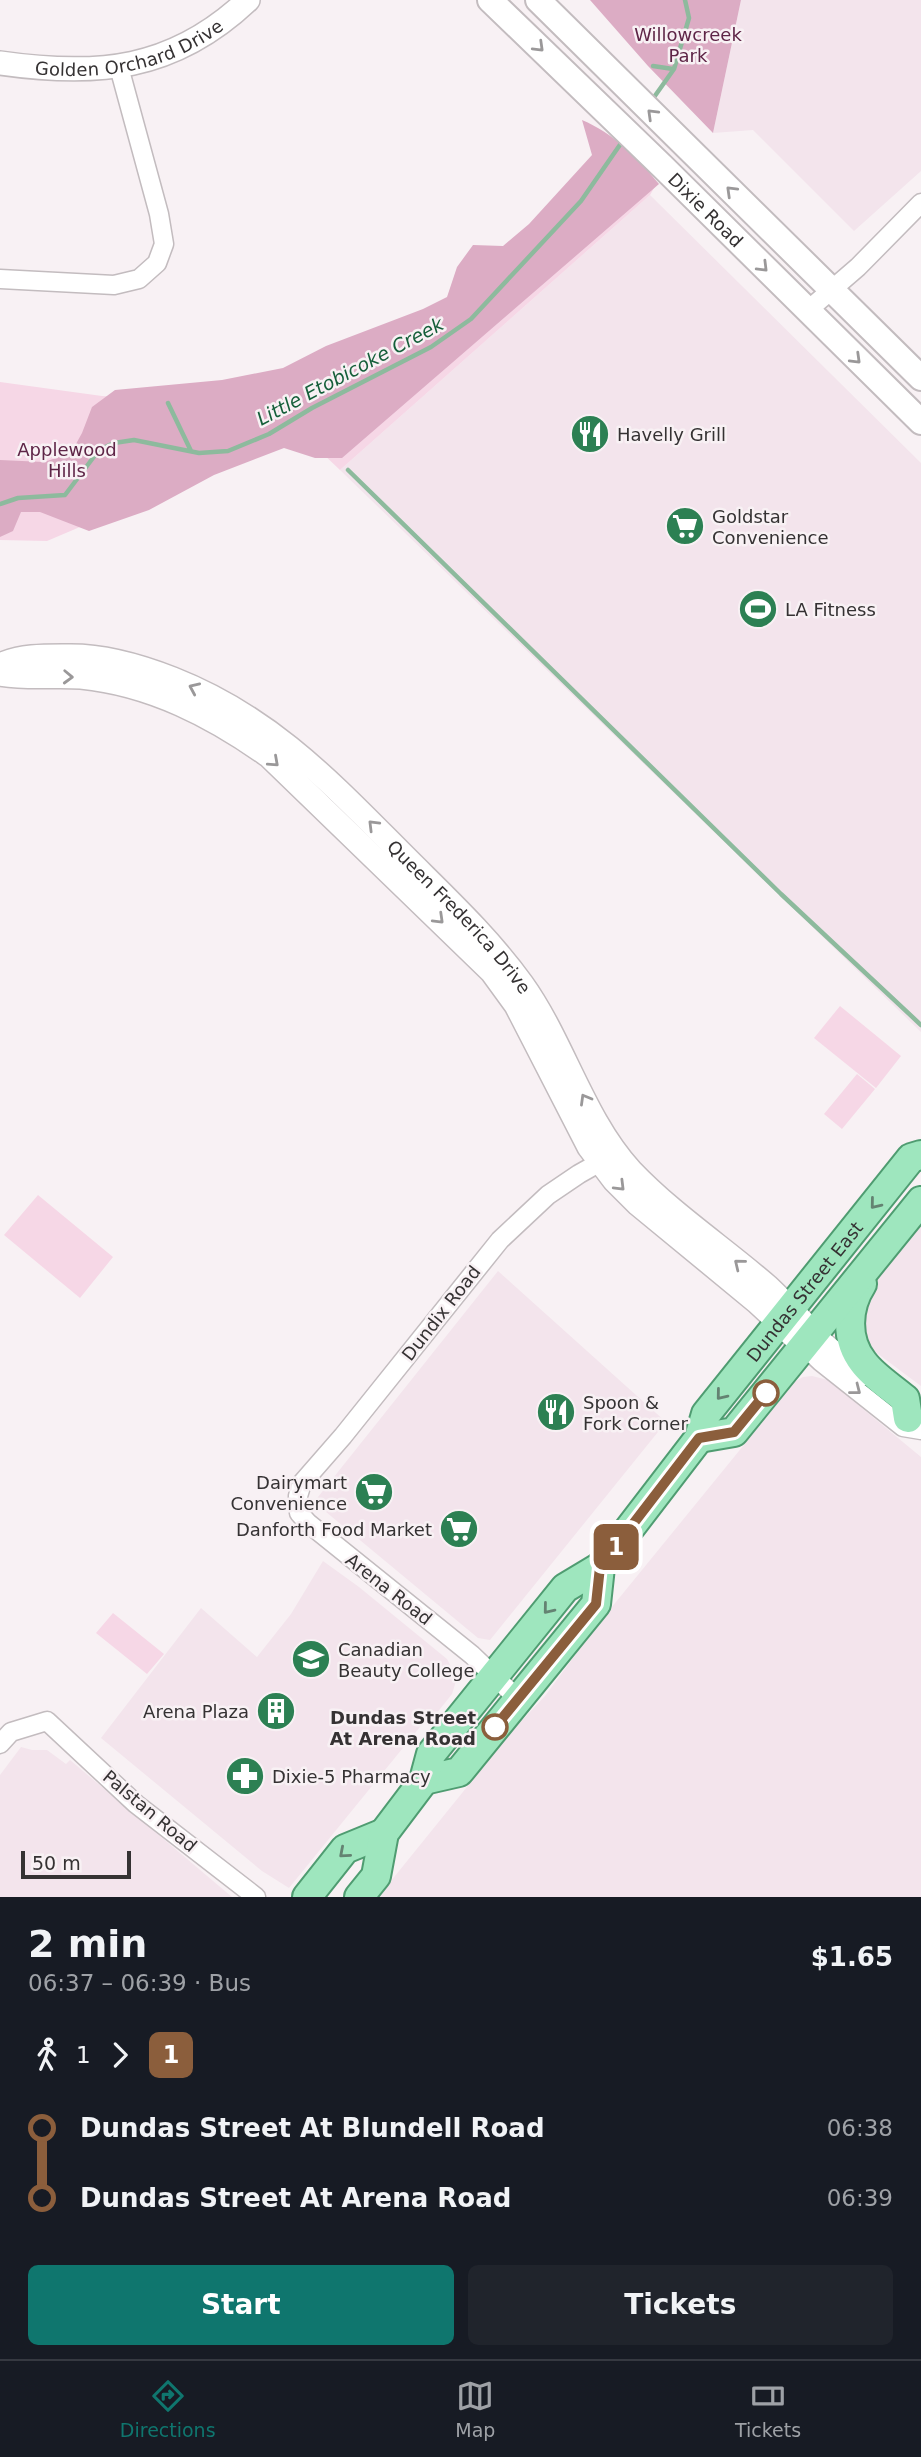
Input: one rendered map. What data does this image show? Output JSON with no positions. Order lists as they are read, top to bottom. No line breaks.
{"streets":{"main road":["Dixie Road","Dundas Street East"],"street":["Golden Orchard Drive","Queen Frederica Drive","Dundix Road","Arena Road","Palstan Road"]},"crossings":[["Queen Frederica Drive","Dundas Street East"],["Queen Frederica Drive","Dundix Road"],["Dundas Street East","Arena Road"],["Dundix Road","Arena Road"]],"water":["Little Etobicoke Creek"],"parks":["Willowcreek Park","Applewood Hills"],"places":{"restaurant":["Havelly Grill","Spoon & Fork Corner"],"supermarket":["Goldstar Convenience","Dairymart Convenience","Danforth Food Market"],"sports":["LA Fitness"],"school or university":["Canadian Beauty College"],"building":["Arena Plaza"],"other":["Dundas Street At Arena Road"],"pharmacy":["Dixie-5 Pharmacy"]},"lines":["bus line 1"],"scale_bar":"50 m","page":{"on_map":"1","scale":"50 m","heading":["2 min","06:37 – 06:39 · Bus","$1.65"],"legs":["1","1"],"list":[{"name":"Dundas Street At Blundell Road","value":"06:38"},{"name":"Dundas Street At Arena Road","value":"06:39"}],"buttons":["Start","Tickets"],"tabs":["Directions","Map","Tickets"]}}
